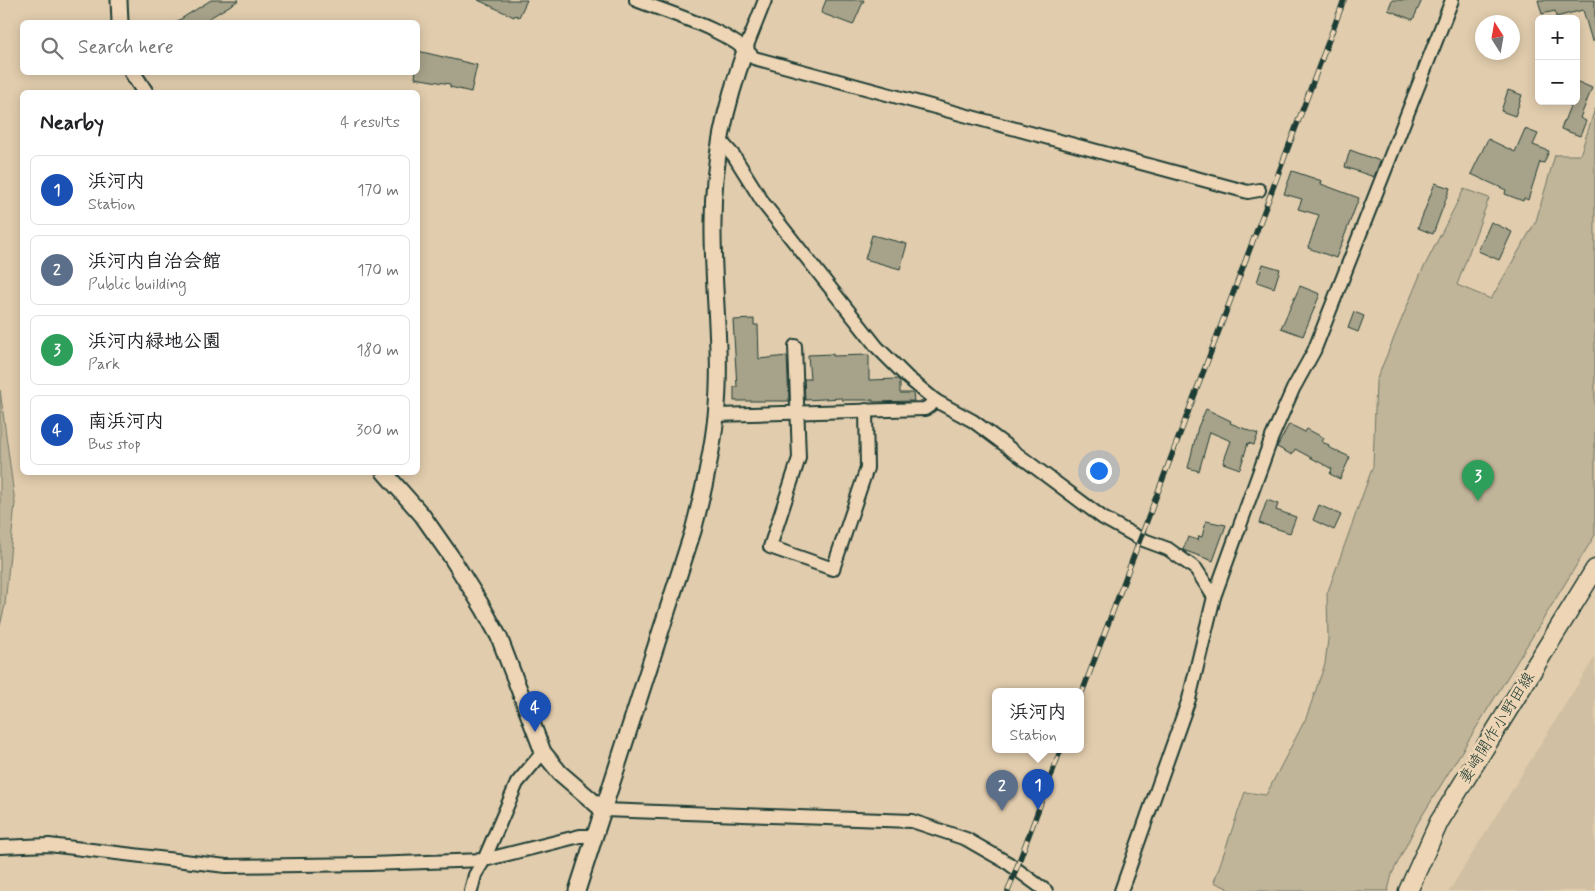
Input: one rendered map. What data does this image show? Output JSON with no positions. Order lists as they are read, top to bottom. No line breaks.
{"streets":{"main road":["妻崎開作小野田線"]},"north":"top","page":{"map_buttons":["+","−"],"search":"Search here","heading":["Nearby","4 results"],"list":[{"mark":"1","name":"浜河内","note":"Station","value":"170 m"},{"mark":"2","name":"浜河内自治会館","note":"Public building","value":"170 m"},{"mark":"3","name":"浜河内緑地公園","note":"Park","value":"180 m"},{"mark":"4","name":"南浜河内","note":"Bus stop","value":"300 m"}],"pins":["3","4","1","2"],"popup":["浜河内","Station"]}}
